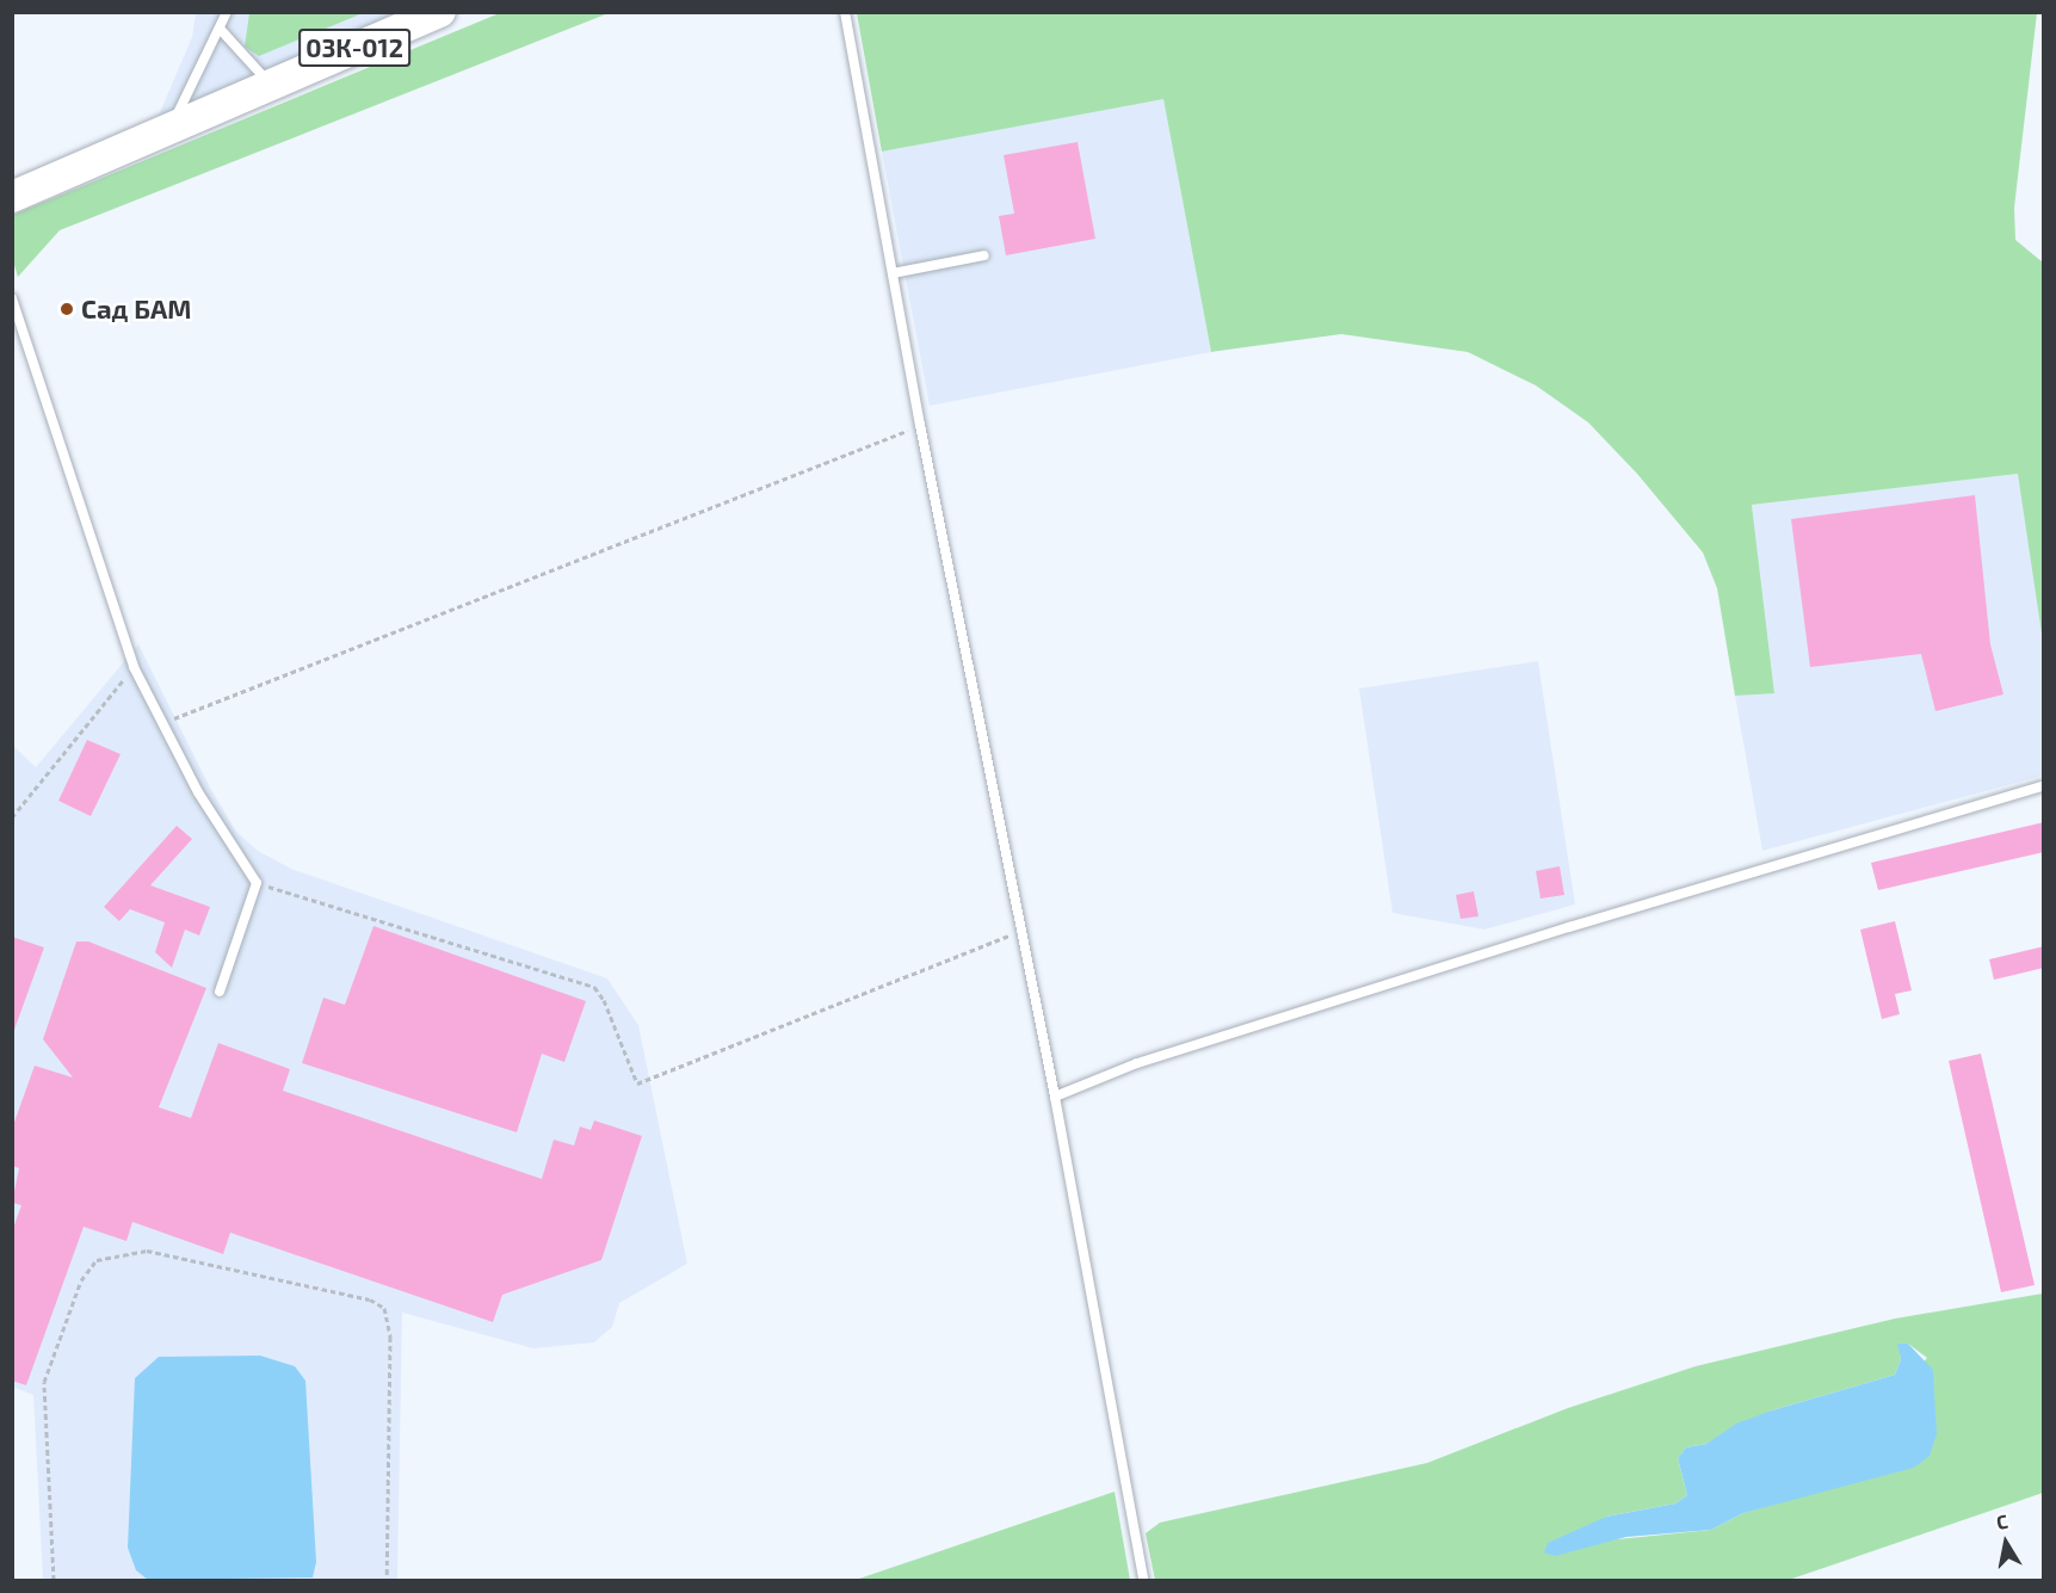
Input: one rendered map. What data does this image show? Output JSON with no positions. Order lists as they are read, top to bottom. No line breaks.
{"streets":{"main road":["03К-012"]},"places":["Сад БАМ"],"north":"top"}
